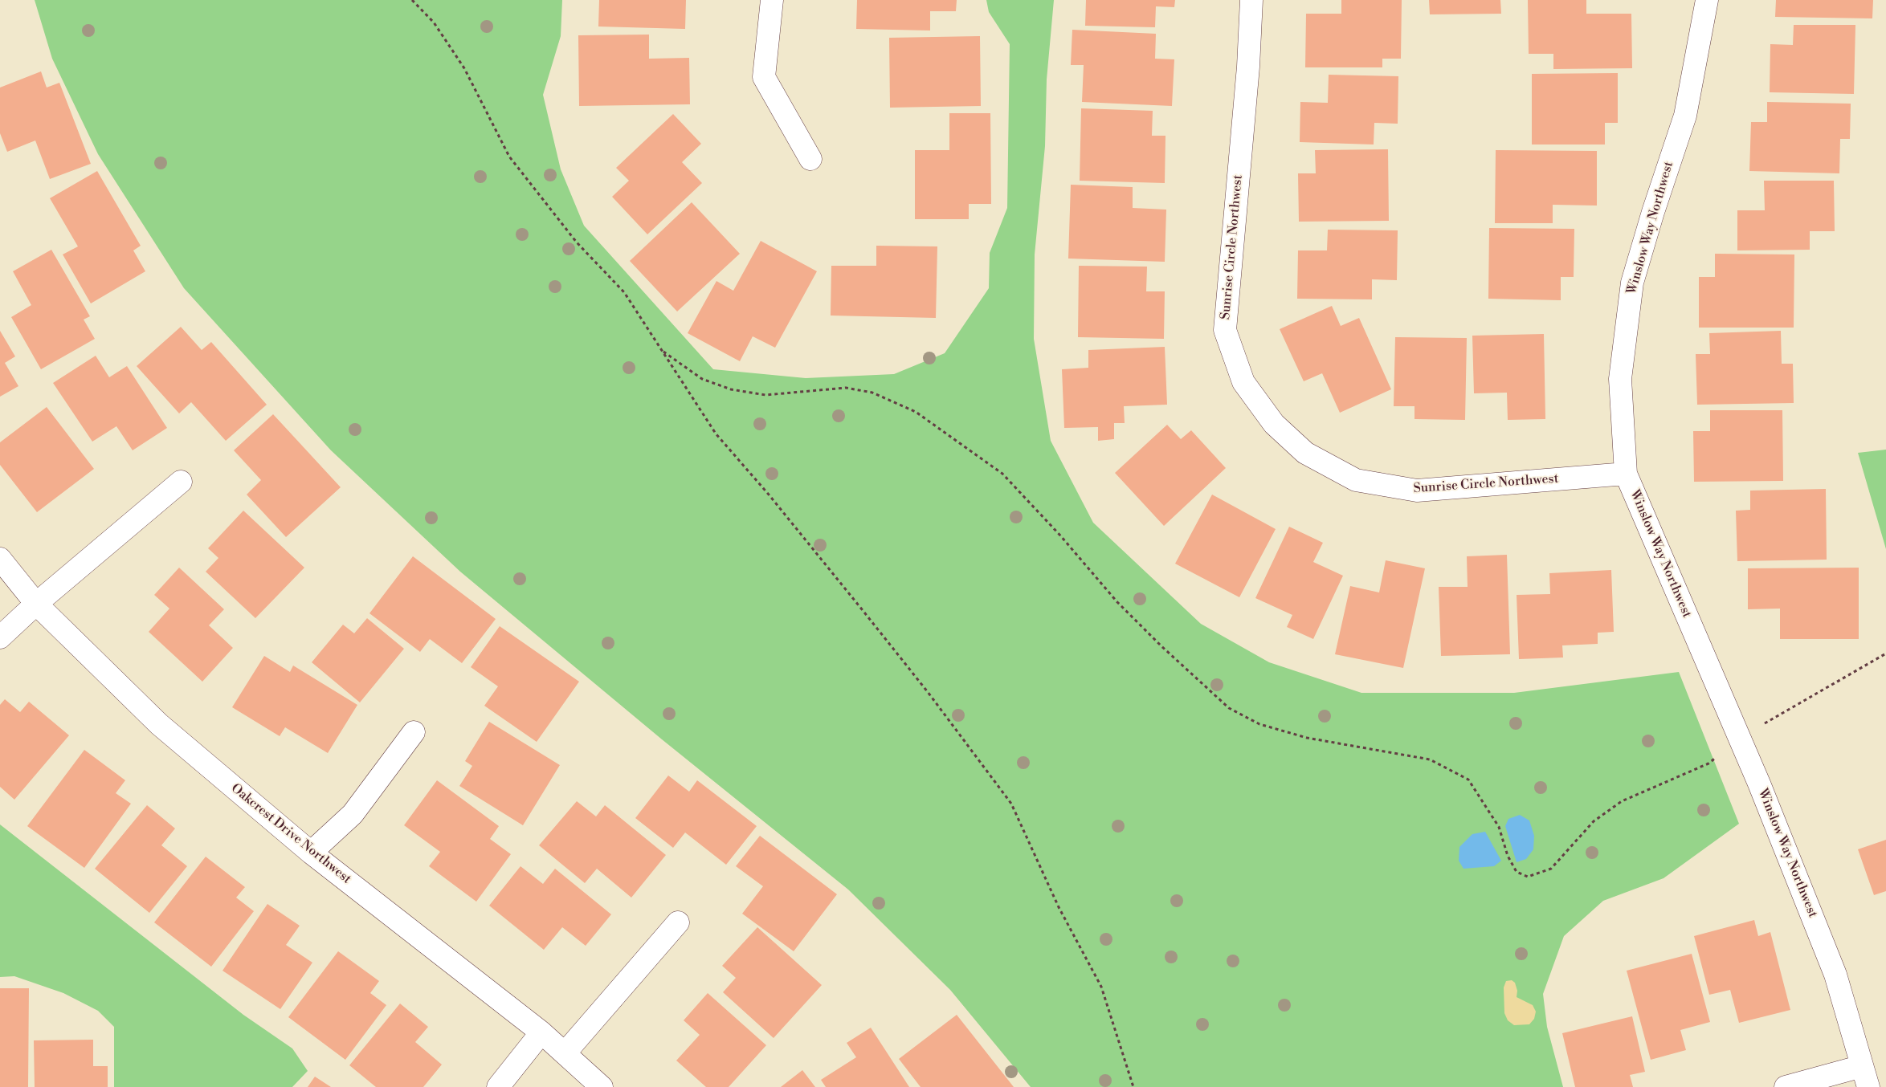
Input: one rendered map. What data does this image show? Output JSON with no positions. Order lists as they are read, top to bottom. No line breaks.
{"streets":{"street":["Winslow Way Northwest","Sunrise Circle Northwest","Oakcrest Drive Northwest"]},"crossings":[["Winslow Way Northwest","Sunrise Circle Northwest"]]}
